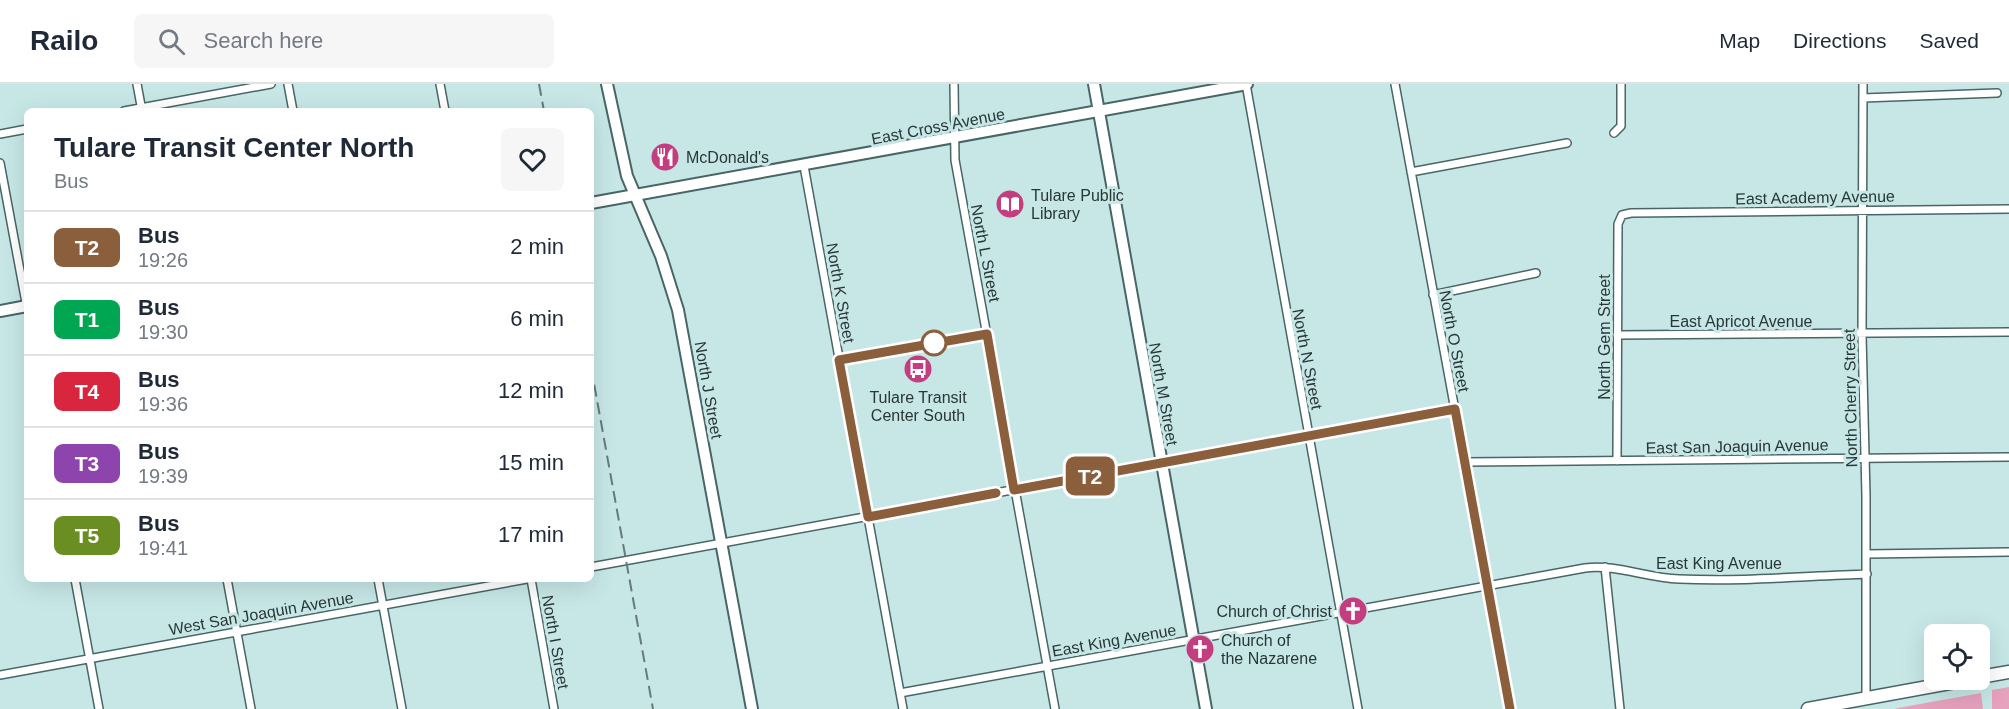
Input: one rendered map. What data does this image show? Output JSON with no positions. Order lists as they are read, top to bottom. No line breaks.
{"streets":{"street":["East Cross Avenue","East Academy Avenue","North L Street","North K Street","East Apricot Avenue","North Gem Street","North O Street","North N Street","North J Street","North M Street","North Cherry Street","East San Joaquin Avenue","East King Avenue","West San Joaquin Avenue","North I Street"]},"crossings":[["East Cross Avenue","North L Street"],["East Cross Avenue","North K Street"],["East Cross Avenue","North N Street"],["East Cross Avenue","North J Street"],["East Cross Avenue","North M Street"],["East Academy Avenue","North Gem Street"],["East Academy Avenue","North Cherry Street"],["North L Street","East King Avenue"],["North K Street","East King Avenue"],["East Apricot Avenue","North Gem Street"],["East Apricot Avenue","North Cherry Street"],["North Gem Street","East San Joaquin Avenue"],["North O Street","East San Joaquin Avenue"],["North O Street","East King Avenue"],["North N Street","East King Avenue"],["North M Street","East King Avenue"],["North Cherry Street","East San Joaquin Avenue"],["North Cherry Street","East King Avenue"]],"places":{"restaurant":["McDonald's"],"library":["Tulare Public Library"],"bus stop":["Tulare Transit Center South"],"church":["Church of Christ","Church of the Nazarene"]},"lines":["bus line T2"],"page":{"header":"Railo","search":"Search here","nav":["Map","Directions","Saved"],"on_map":"T2","heading":["Tulare Transit Center North","Bus"],"list":[{"mark":"T2","name":"Bus","note":"19:26","value":"2 min"},{"mark":"T1","name":"Bus","note":"19:30","value":"6 min"},{"mark":"T4","name":"Bus","note":"19:36","value":"12 min"},{"mark":"T3","name":"Bus","note":"19:39","value":"15 min"},{"mark":"T5","name":"Bus","note":"19:41","value":"17 min"}]}}
